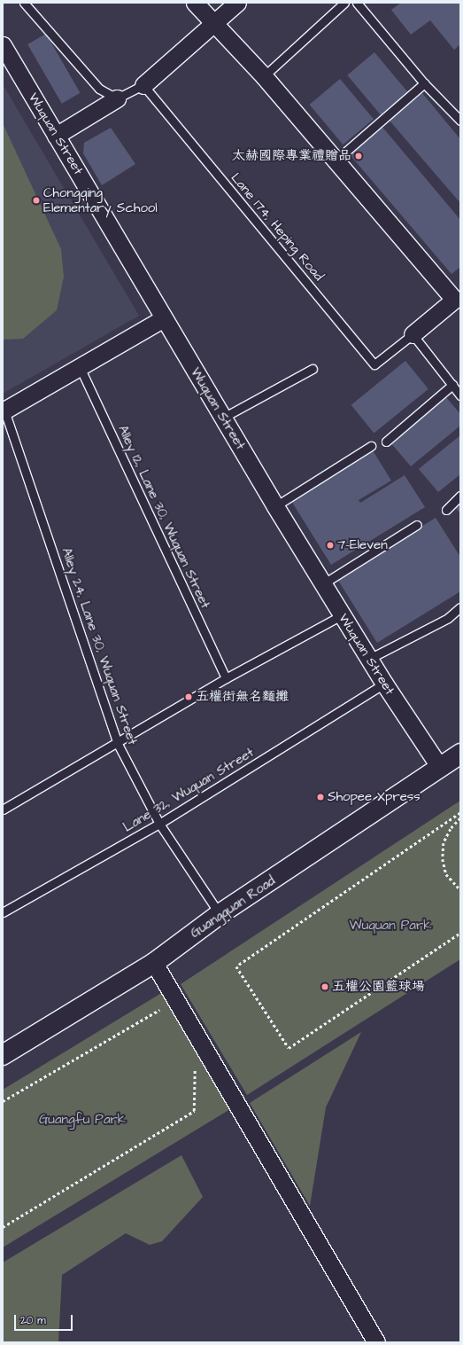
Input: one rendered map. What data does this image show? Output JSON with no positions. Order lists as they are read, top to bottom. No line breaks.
{"streets":{"street":["Wuquan Street","Guangquan Road"],"lane":["Alley 12, Lane 30, Wuquan Street","Alley 24, Lane 30, Wuquan Street","Lane 32, Wuquan Street"]},"crossings":[["Wuquan Street","Lane 32, Wuquan Street"],["Wuquan Street","Guangquan Road"],["Alley 24, Lane 30, Wuquan Street","Lane 32, Wuquan Street"],["Alley 24, Lane 30, Wuquan Street","Guangquan Road"]],"parks":["Wuquan Park","Guangfu Park"],"places":["太赫國際專業禮贈品","Chongqing Elementary School","7-Eleven","五權街無名麵攤","Shopee Xpress","五權公園籃球場"],"scale_bar":"20 m"}
